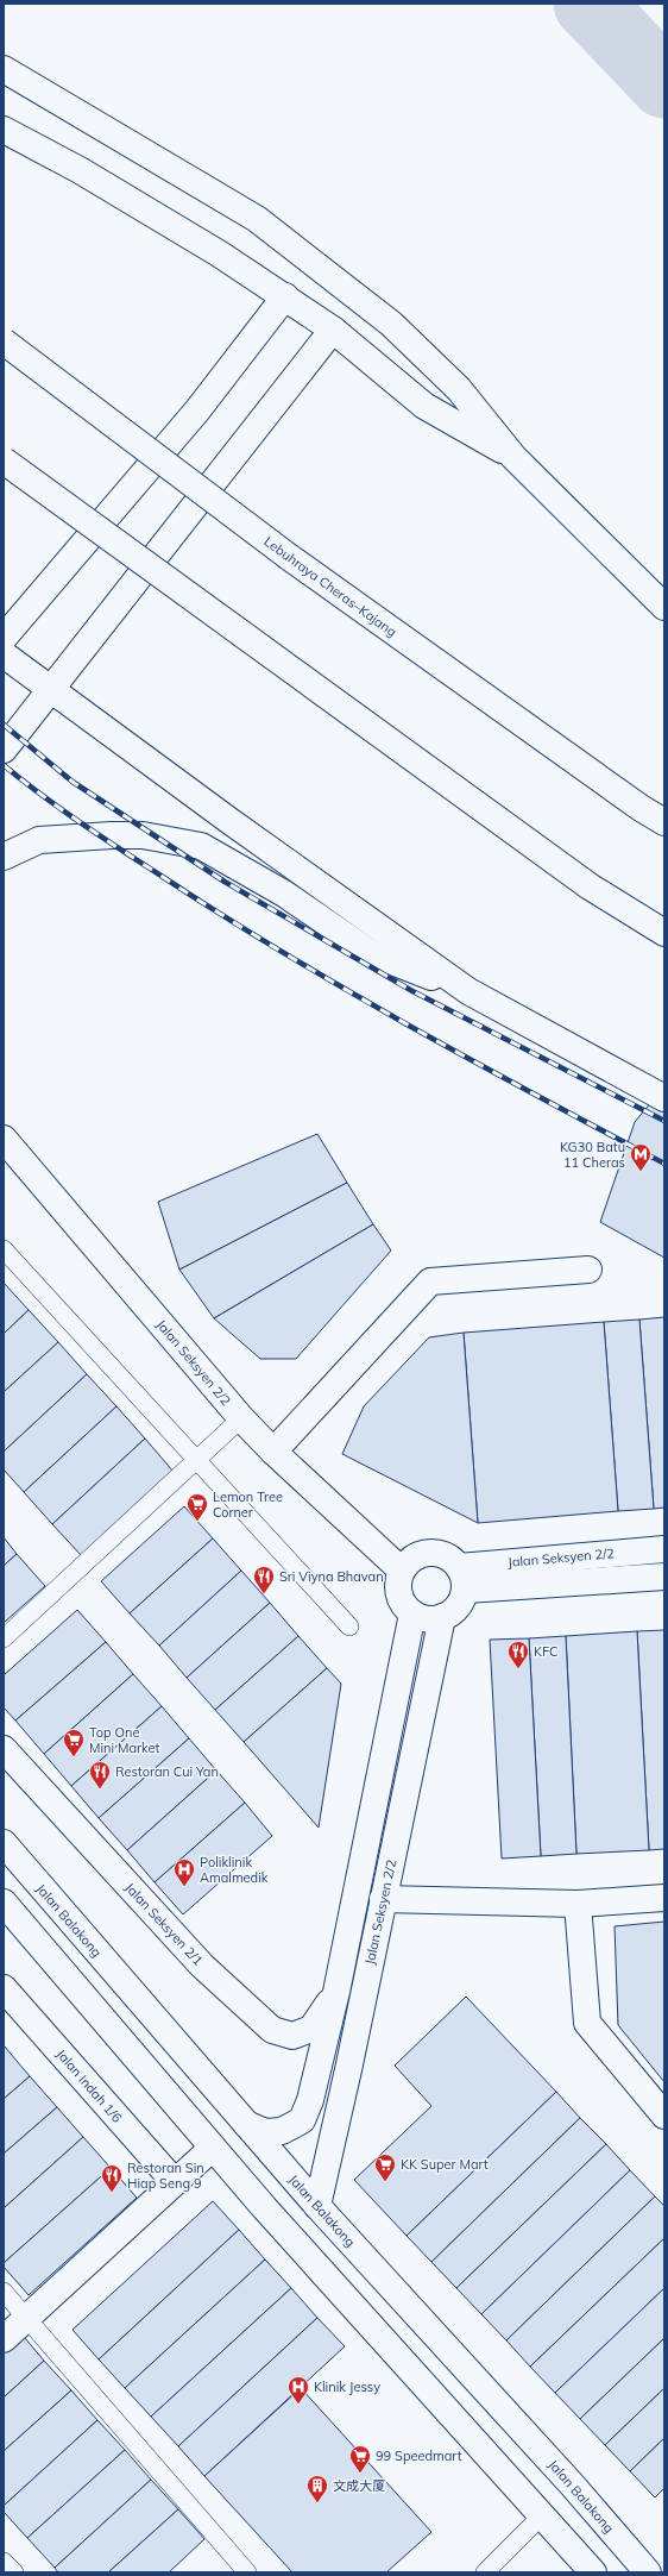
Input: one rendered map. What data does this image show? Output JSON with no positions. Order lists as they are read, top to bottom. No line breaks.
{"streets":{"main road":["Lebuhraya Cheras–Kajang","Jalan Seksyen 2/2","Jalan Balakong","Jalan Seksyen 2/1","Jalan Indah 1/6"]},"crossings":[["Jalan Seksyen 2/2","Jalan Balakong"]],"places":{"metro station":["KG30 Batu 11 Cheras"],"supermarket":["Lemon Tree Corner","Top One Mini Market","KK Super Mart","99 Speedmart"],"restaurant":["Sri Viyna Bhavan","KFC","Restoran Cui Yan","Restoran Sin Hiap Seng 9"],"hospital":["Poliklinik Amalmedik","Klinik Jessy"],"building":["文成大厦"]}}
